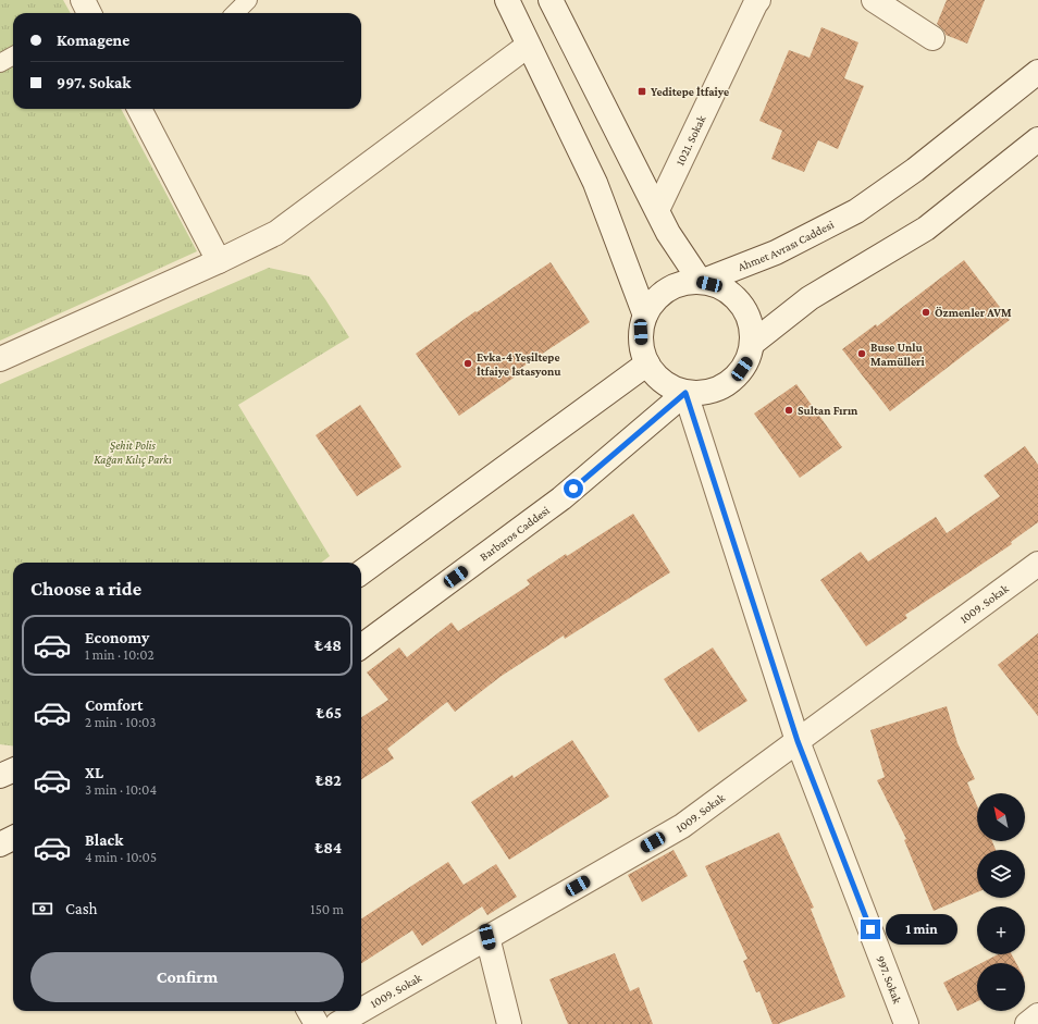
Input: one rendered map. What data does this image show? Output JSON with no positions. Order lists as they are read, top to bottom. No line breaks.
{"streets":{"street":["1021. Sokak","Ahmet Avrası Caddesi","Barbaros Caddesi","1009. Sokak","997. Sokak"]},"crossings":[["Ahmet Avrası Caddesi","Barbaros Caddesi"],["Ahmet Avrası Caddesi","997. Sokak"],["Barbaros Caddesi","997. Sokak"],["1009. Sokak","997. Sokak"]],"parks":["Şehit Polis Kağan Kılıç Parkı"],"places":{"transit":["Yeditepe İtfaiye"],"other":["Özmenler AVM","Buse Unlu Mamülleri","Evka-4 Yeşiltepe İtfaiye İstasyonu","Sultan Fırın"]},"north":"top left","page":{"banner":["Komagene","997. Sokak"],"heading":"Choose a ride","list":[{"name":"Economy","note":"1 min · 10:02","value":"₺48"},{"name":"Comfort","note":"2 min · 10:03","value":"₺65"},{"name":"XL","note":"3 min · 10:04","value":"₺82"},{"name":"Black","note":"4 min · 10:05","value":"₺84"}],"map_buttons":["+","−"],"pay":["Cash","150 m"],"bubble":"1 min","buttons":"Confirm"}}
